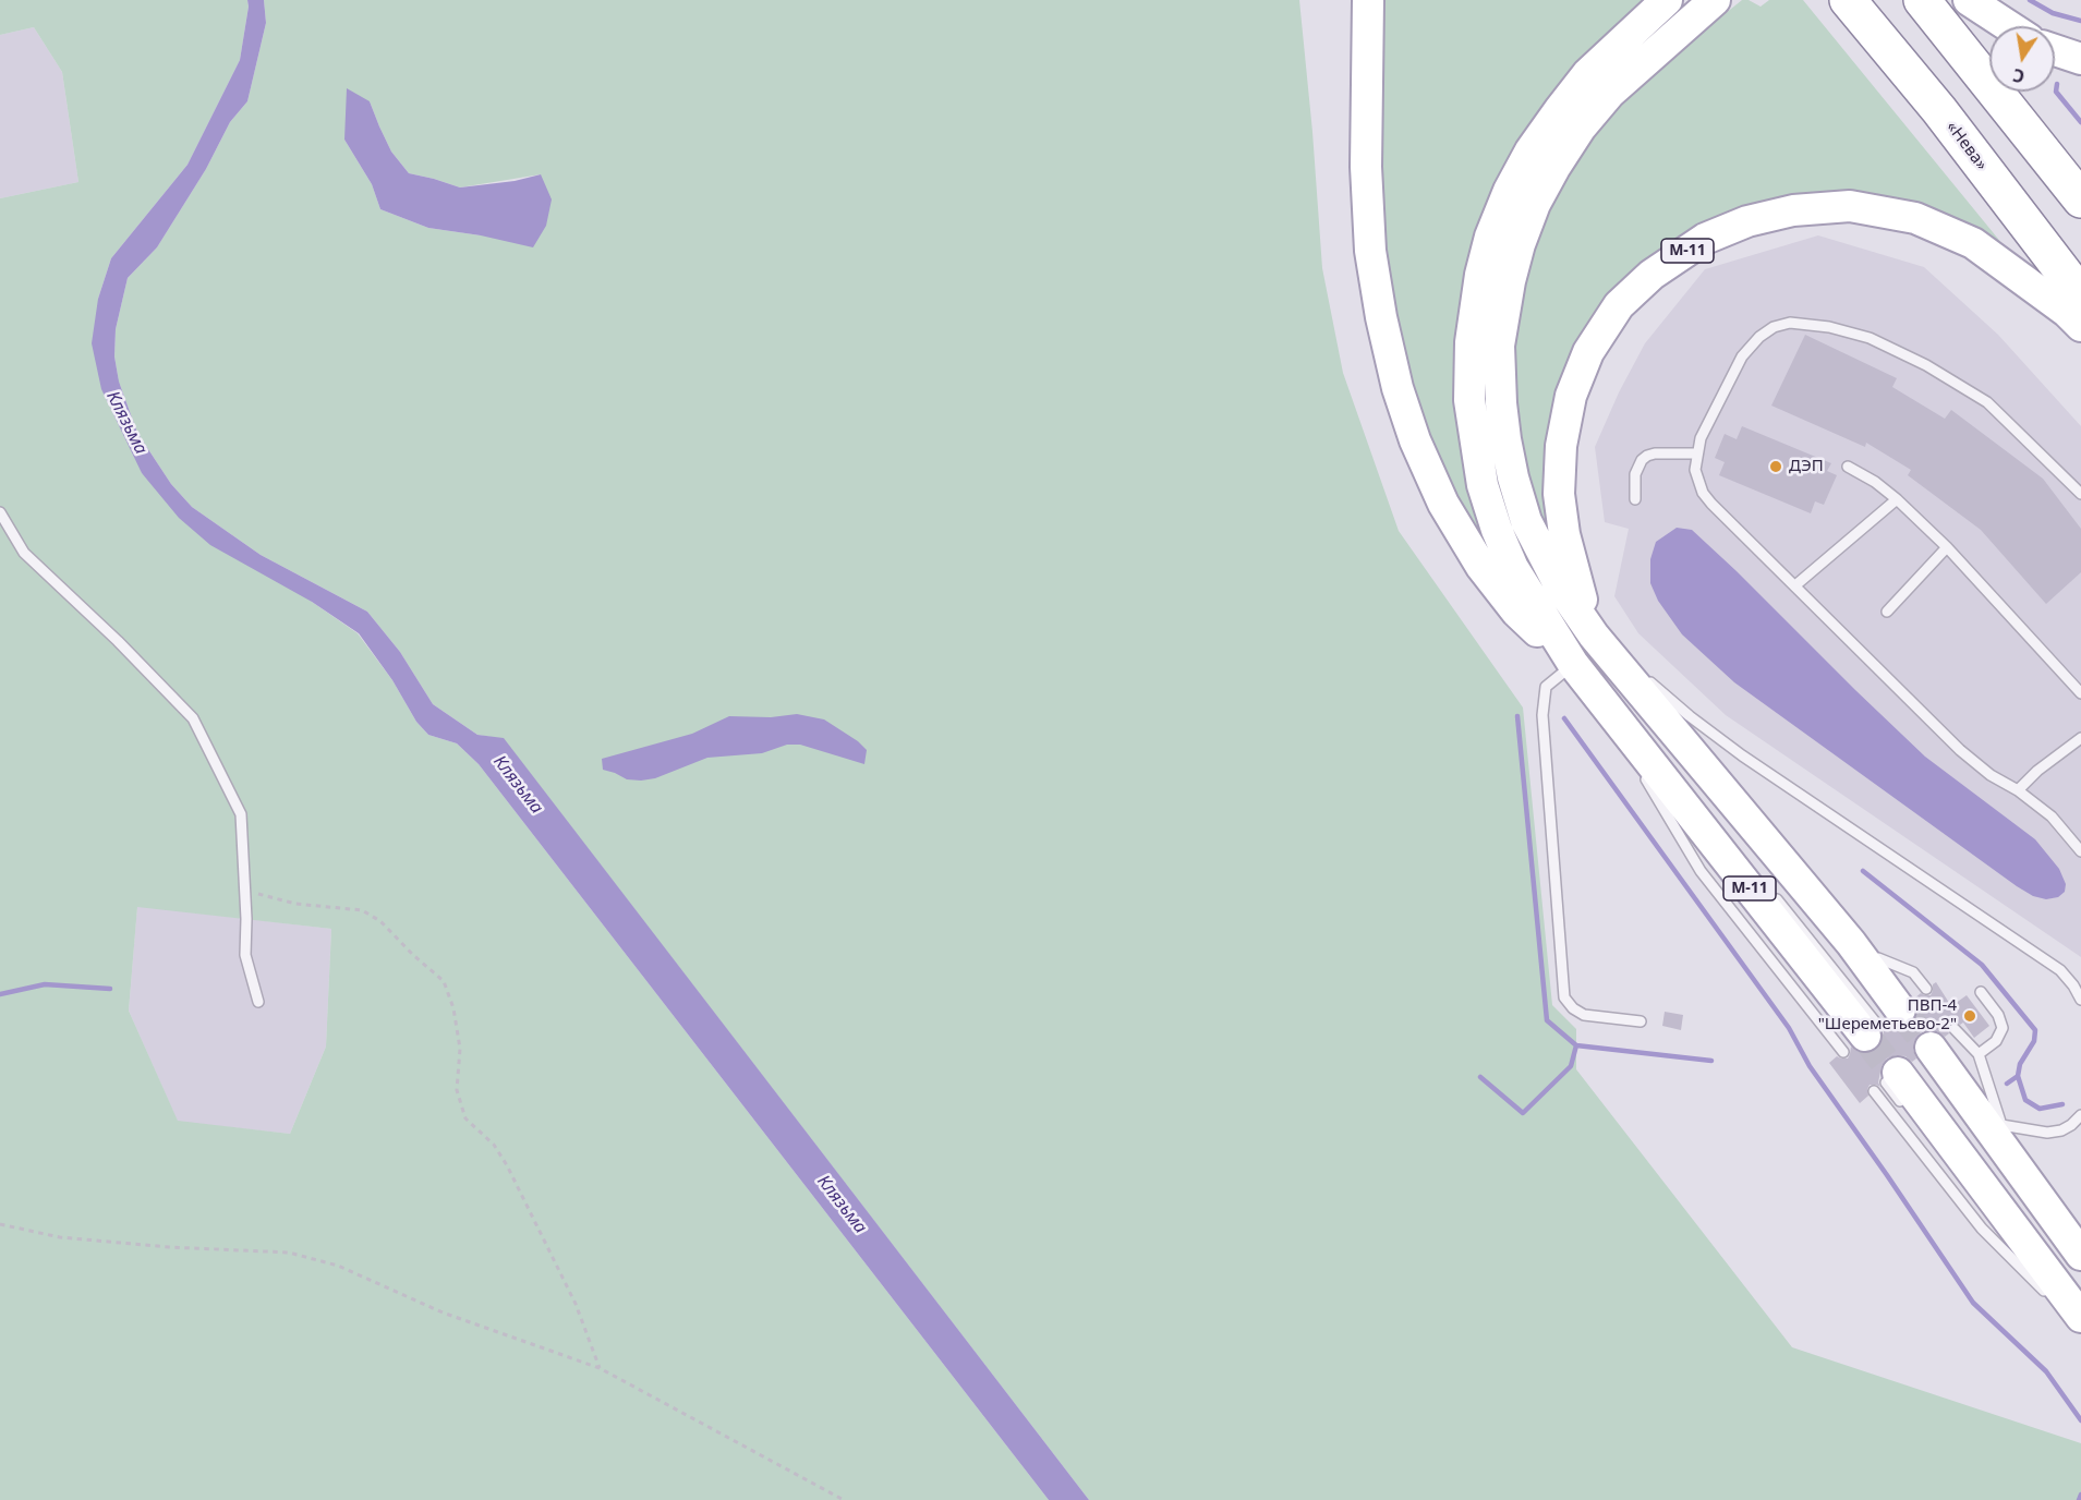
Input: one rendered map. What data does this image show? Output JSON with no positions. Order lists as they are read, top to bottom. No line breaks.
{"streets":{"highway":["«Нева»"],"main road":["М-11"]},"water":["Клязьма"],"places":["ДЭП","ПВП-4 \"Шереметьево-2\""],"north":"bottom"}
